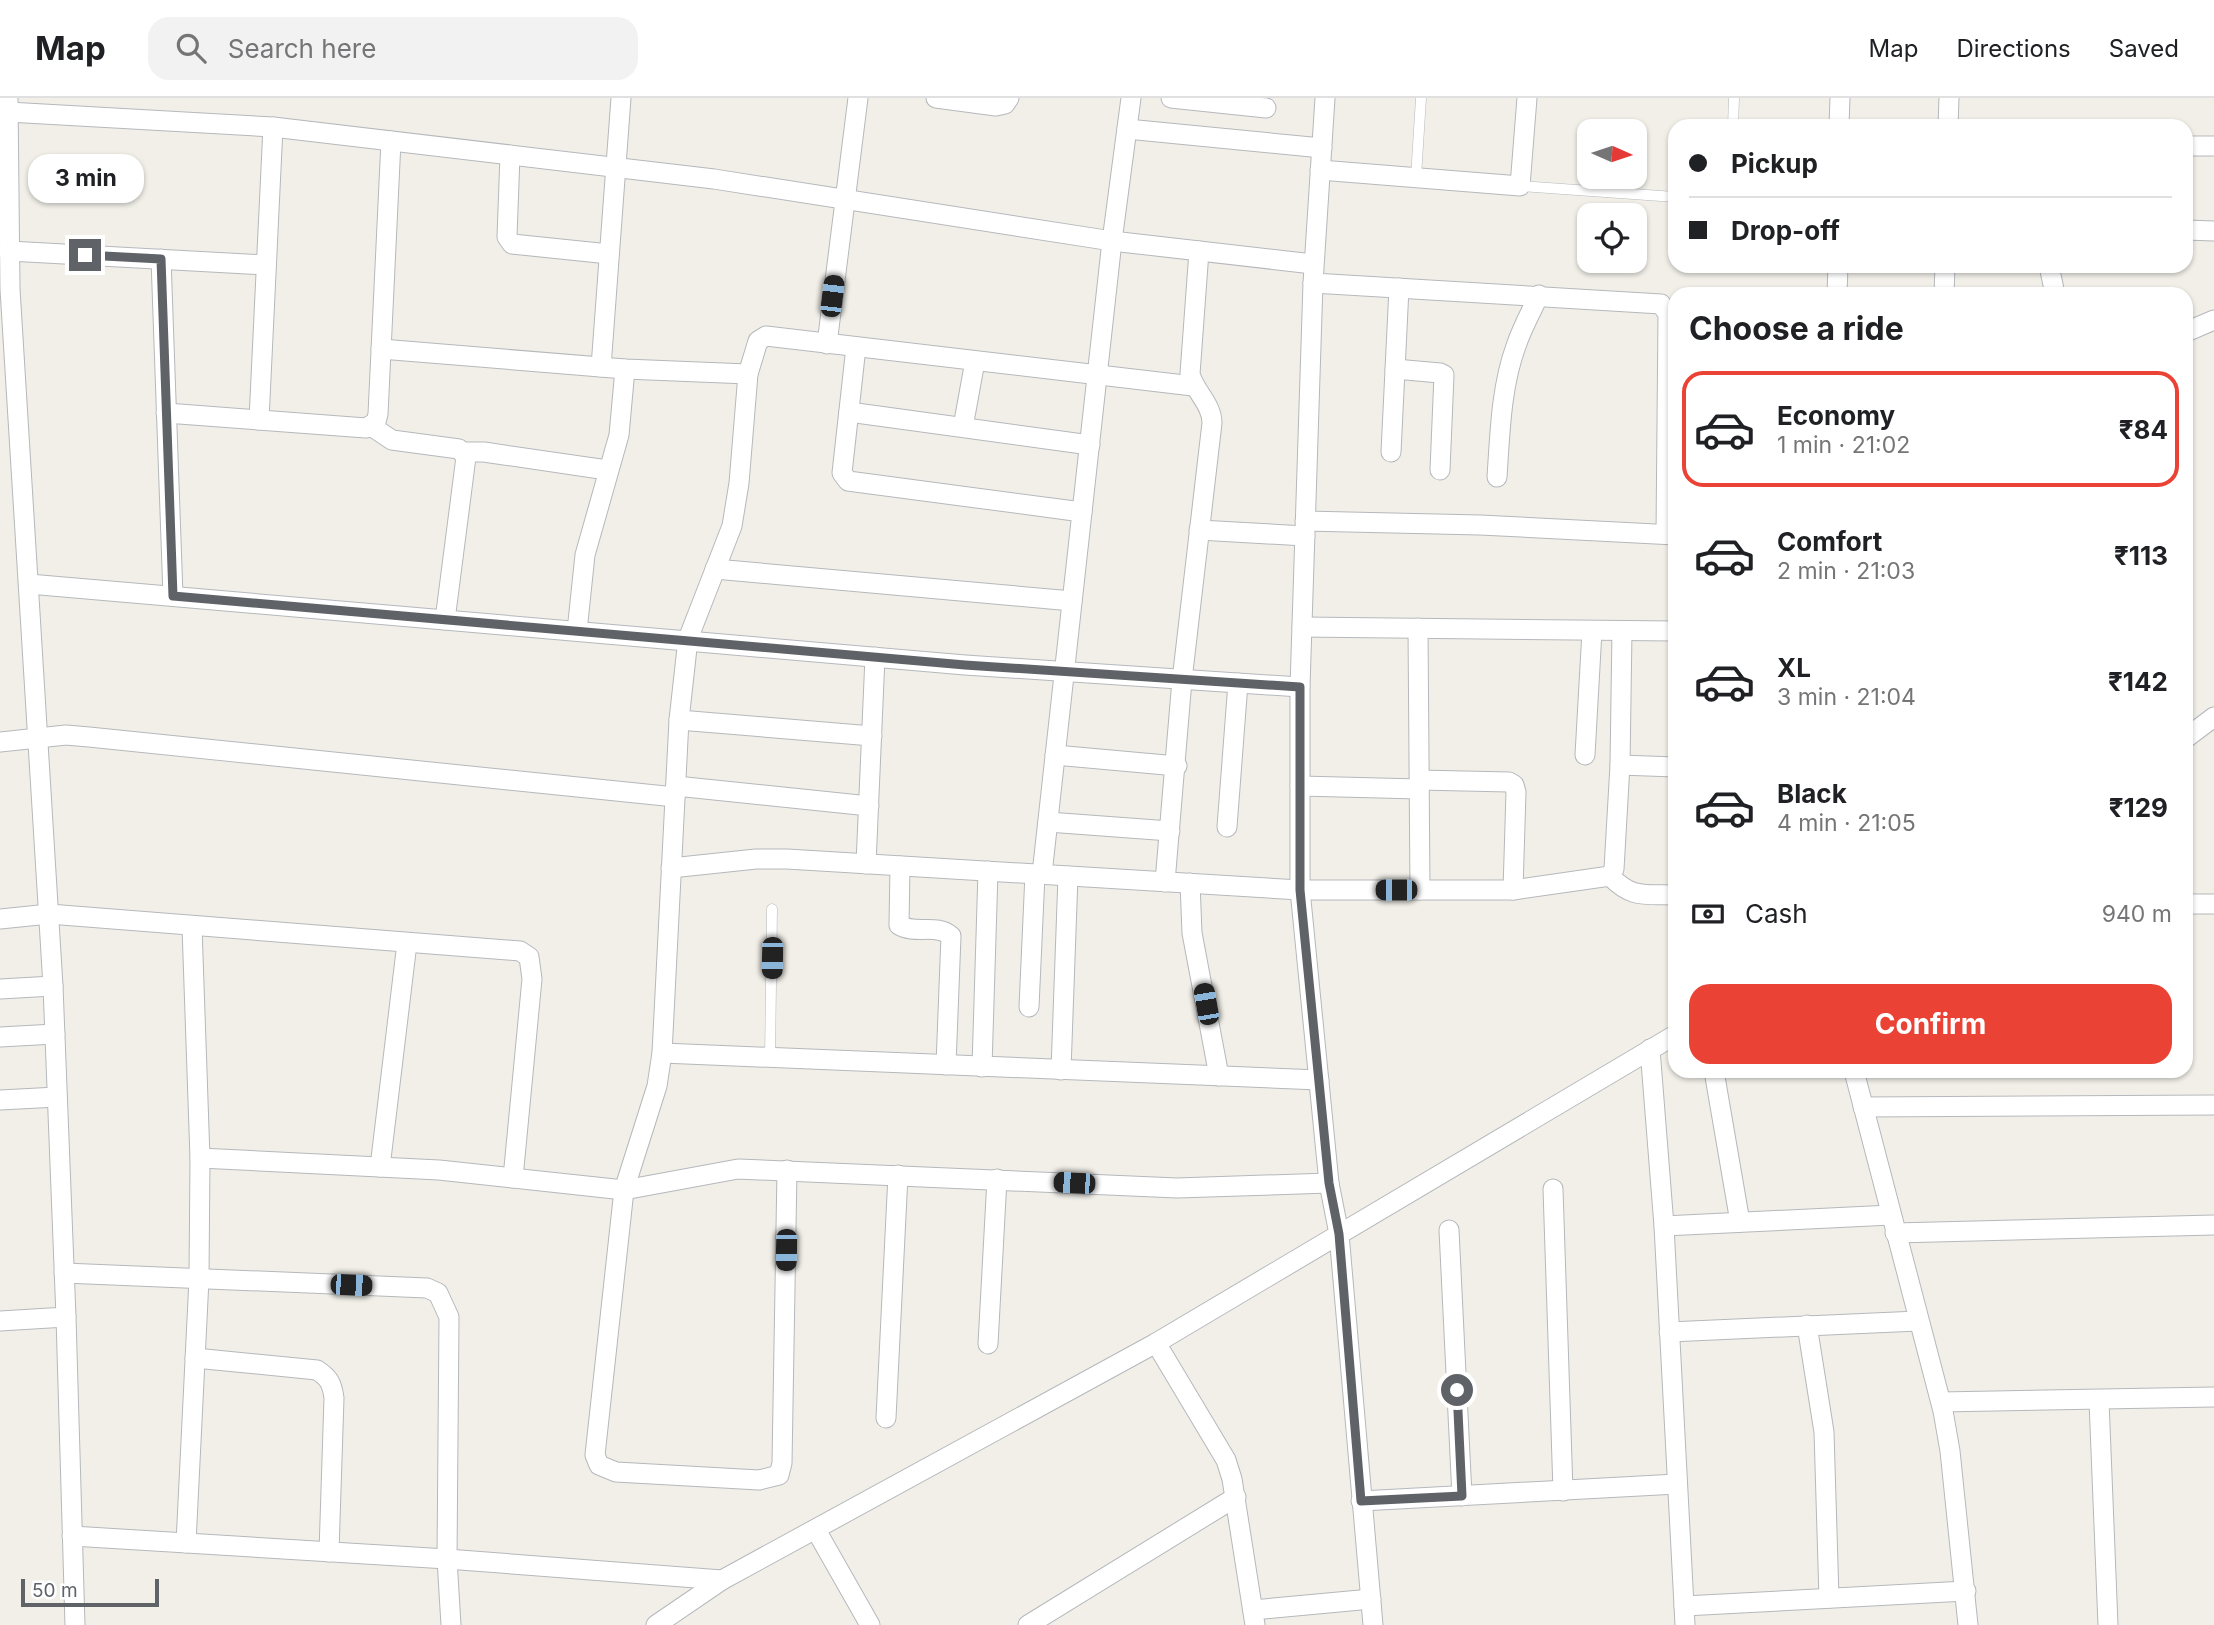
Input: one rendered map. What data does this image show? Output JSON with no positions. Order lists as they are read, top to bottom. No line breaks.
{"scale_bar":"50 m","north":"right","page":{"header":"Map","search":"Search here","nav":["Map","Directions","Saved"],"banner":["Pickup","Drop-off"],"bubble":"3 min","heading":"Choose a ride","list":[{"name":"Economy","note":"1 min · 21:02","value":"₹84"},{"name":"Comfort","note":"2 min · 21:03","value":"₹113"},{"name":"XL","note":"3 min · 21:04","value":"₹142"},{"name":"Black","note":"4 min · 21:05","value":"₹129"}],"pay":["Cash","940 m"],"buttons":"Confirm","scale":"50 m"}}
